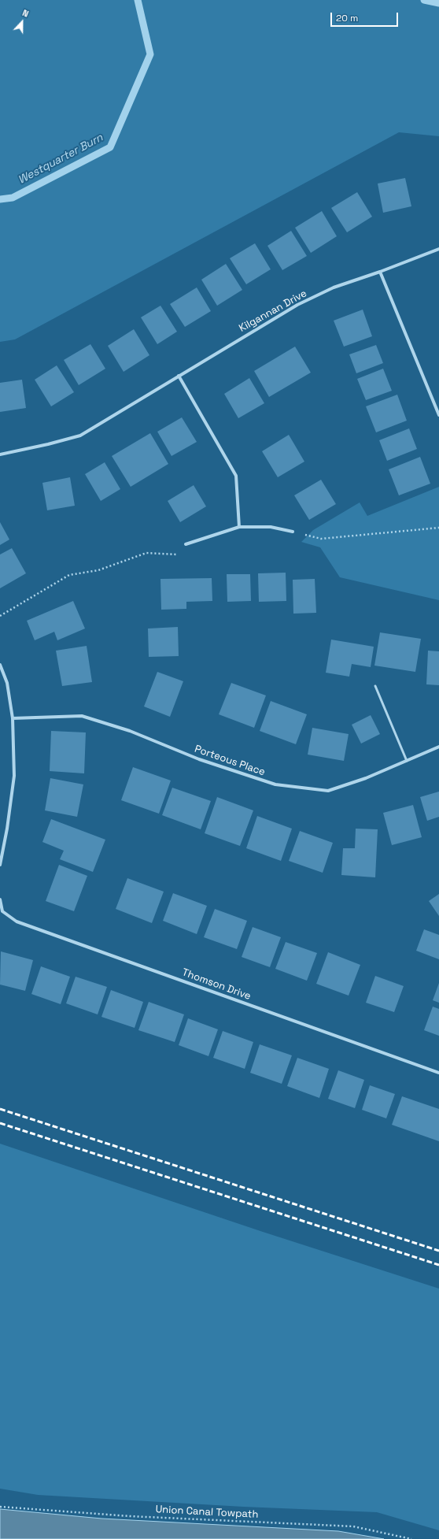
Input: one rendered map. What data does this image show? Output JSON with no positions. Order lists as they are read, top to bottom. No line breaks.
{"streets":{"street":["Kilgannan Drive","Porteous Place","Thomson Drive"],"path":["Union Canal Towpath"]},"water":["Westquarter Burn"],"scale_bar":"20 m","north":"top"}
